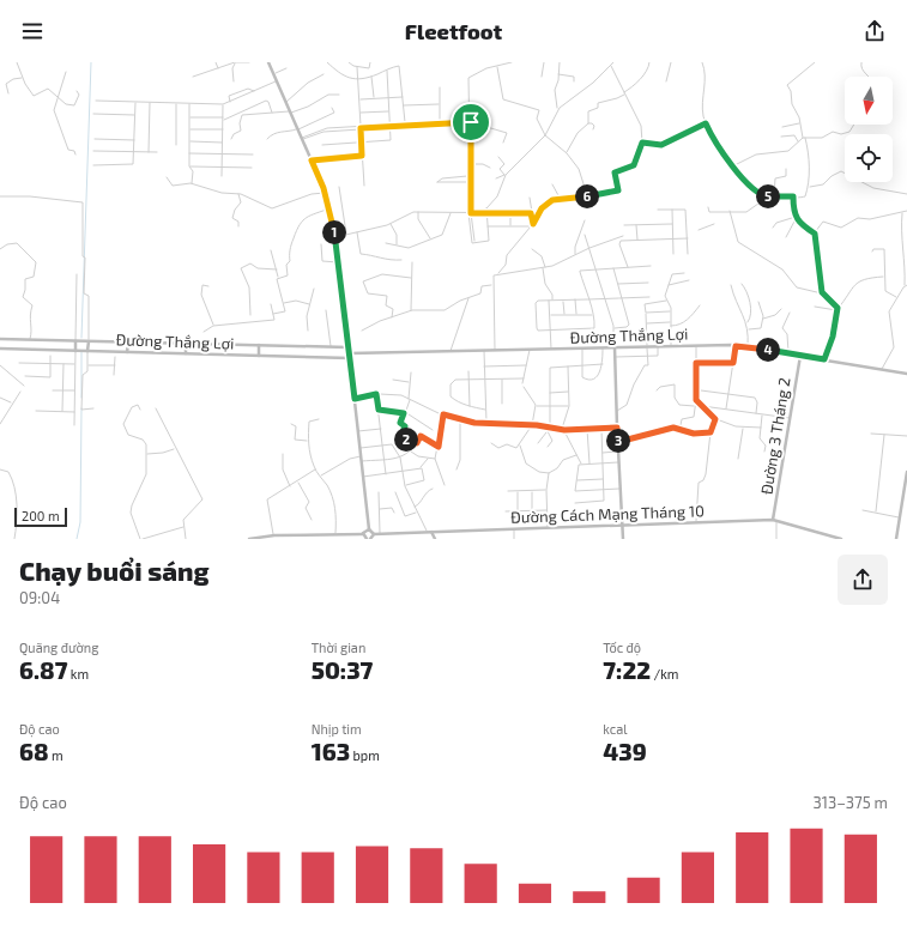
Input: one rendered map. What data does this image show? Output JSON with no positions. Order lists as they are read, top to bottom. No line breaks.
{"streets":{"street":["Đường Thắng Lợi","Đường 3 Tháng 2","Đường Cách Mạng Tháng 10"]},"crossings":[["Đường Thắng Lợi","Đường 3 Tháng 2"],["Đường 3 Tháng 2","Đường Cách Mạng Tháng 10"]],"scale_bar":"200 m","north":"bottom","page":{"header":"Fleetfoot","pins":["5","6","1","4","2","3"],"scale":"200 m","heading":["Chạy buổi sáng","09:04"],"stats":[["Quãng đường","6.87 km"],["Thời gian","50:37"],["Tốc độ","7:22 /km"],["Độ cao","68 m"],["Nhịp tim","163 bpm"],["kcal","439"]],"chart":["Độ cao","313–375 m"]}}
